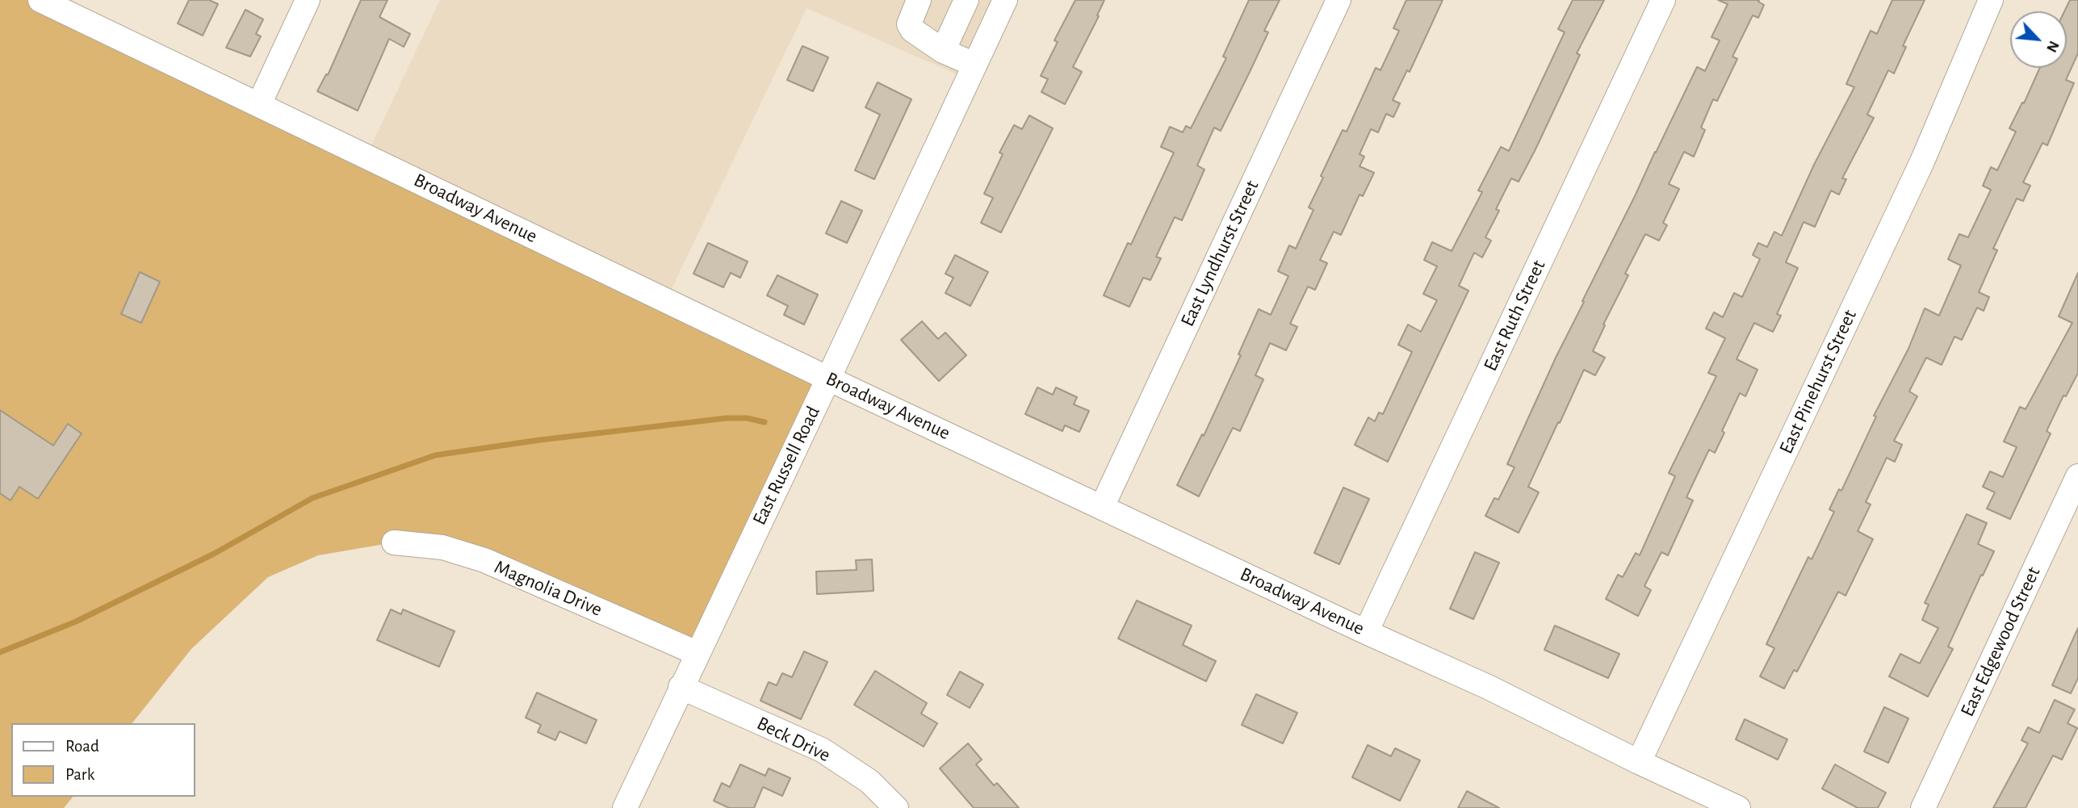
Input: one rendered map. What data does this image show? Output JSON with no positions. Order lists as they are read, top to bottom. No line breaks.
{"streets":{"street":["Broadway Avenue","East Lyndhurst Street","East Ruth Street","East Pinehurst Street","East Russell Road","Magnolia Drive","East Edgewood Street","Beck Drive"]},"crossings":[["Broadway Avenue","East Lyndhurst Street"],["Broadway Avenue","East Ruth Street"],["Broadway Avenue","East Pinehurst Street"],["Broadway Avenue","East Russell Road"],["East Russell Road","Magnolia Drive"],["East Russell Road","Beck Drive"]],"legend":["Road","Park"],"north":"bottom right"}
